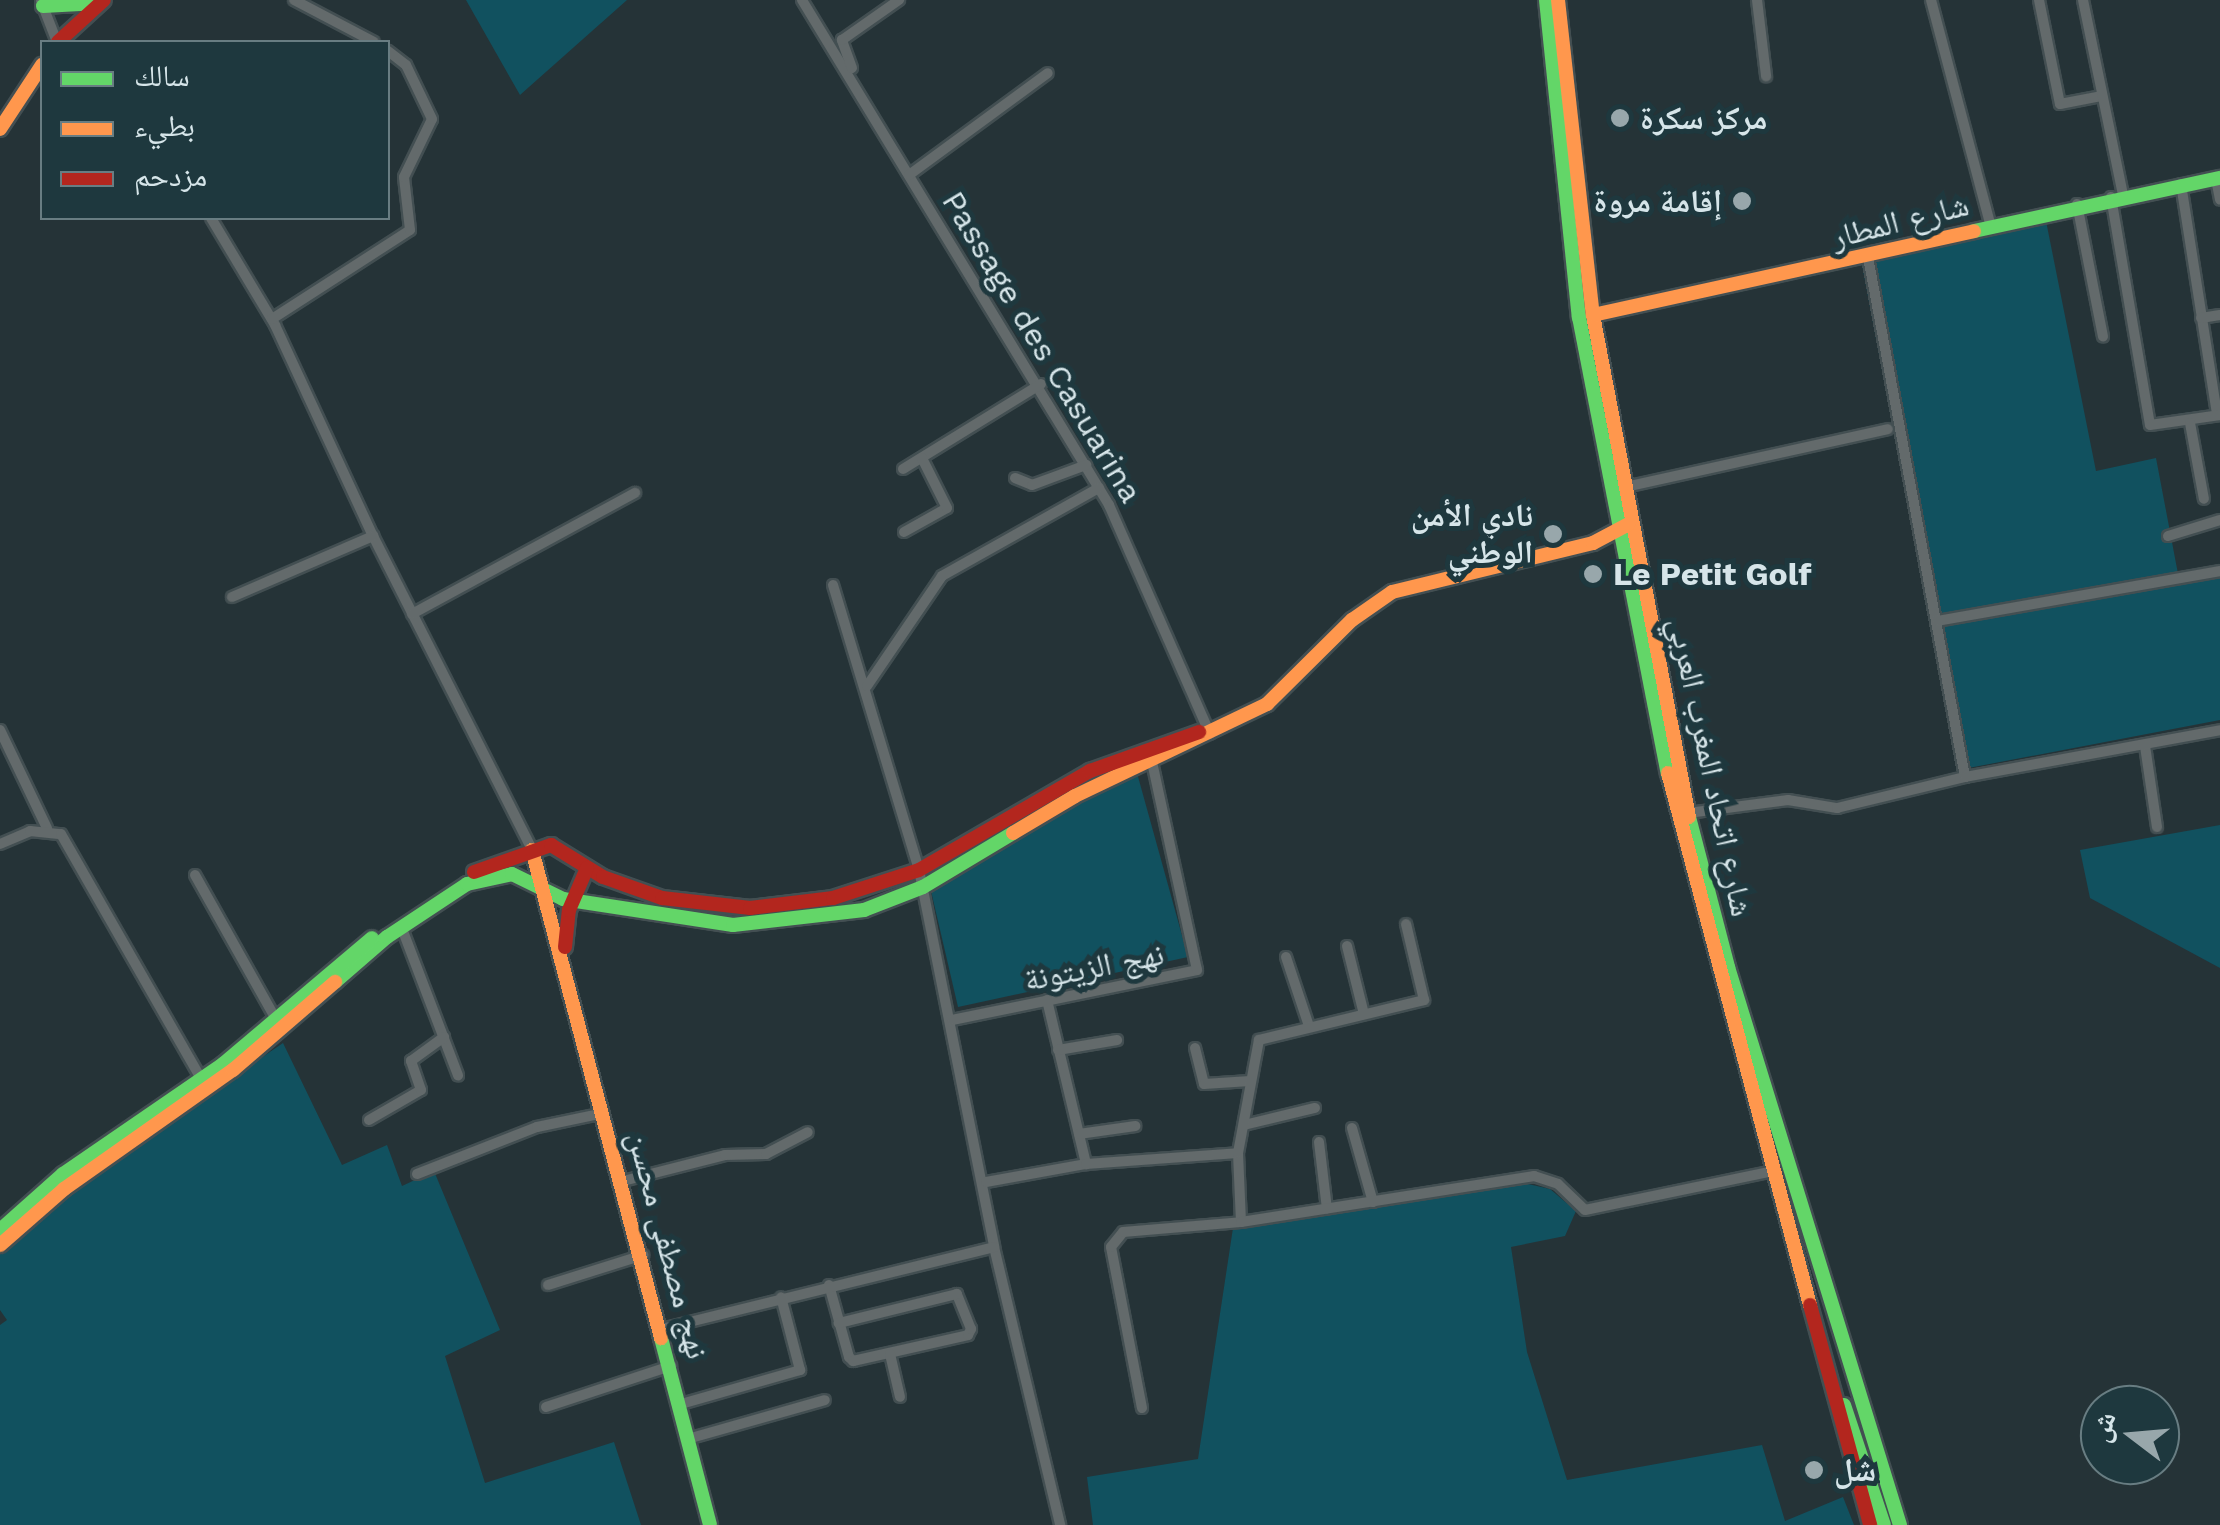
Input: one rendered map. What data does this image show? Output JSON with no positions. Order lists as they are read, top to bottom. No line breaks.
{"streets":{"main road":["شارع المطار","شارع اتحاد المغرب العربي","نهج مصطفى محسن"],"street":["Passage des Casuarina","نهج الزيتونة"]},"crossings":[["شارع المطار","شارع اتحاد المغرب العربي"]],"places":["مركز سكرة","إقامة مروة","نادي الأمن الوطني","Le Petit Golf","شل"],"legend":["سالك","بطيء","مزدحم"],"north":"left"}
